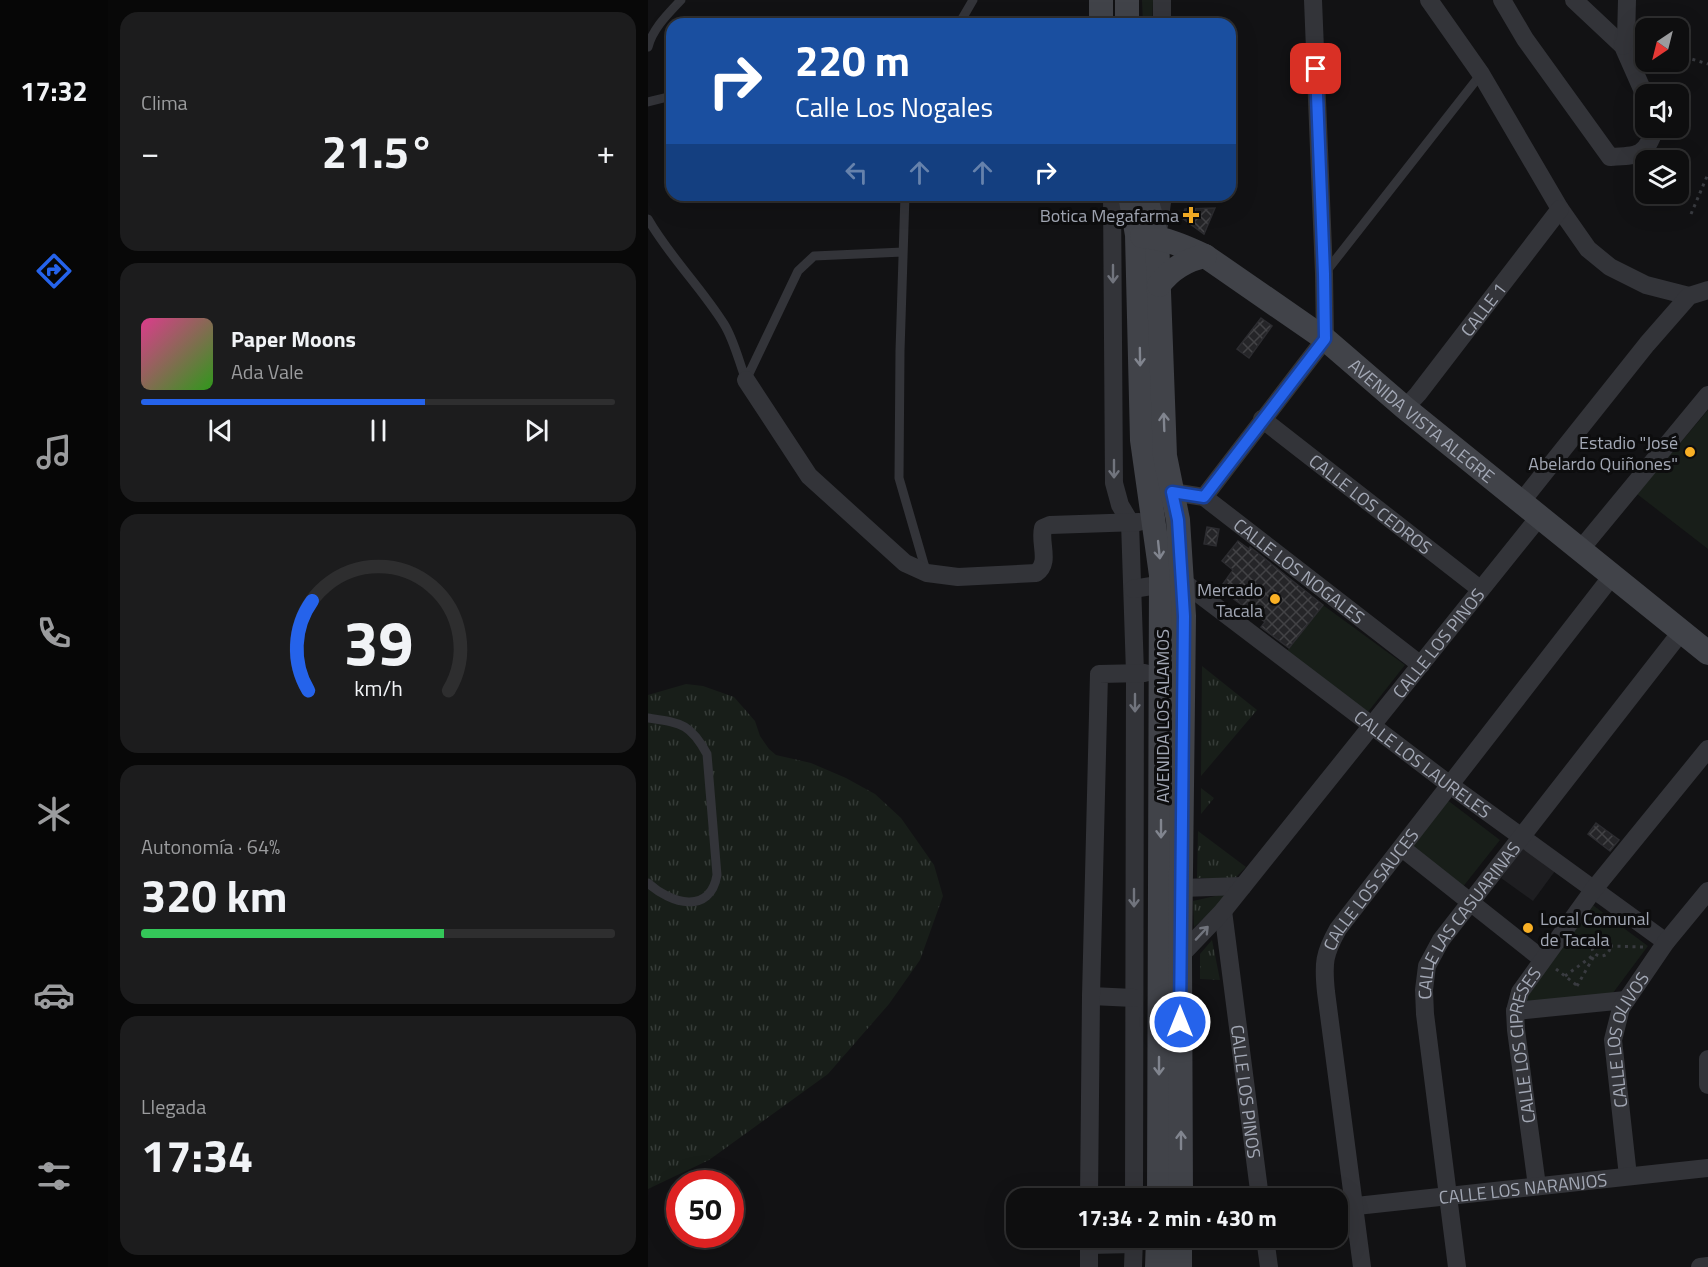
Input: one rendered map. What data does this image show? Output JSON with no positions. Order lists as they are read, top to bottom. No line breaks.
{"streets":{"main road":["AVENIDA VISTA ALEGRE","AVENIDA LOS ALAMOS"],"street":["CALLE 1","CALLE LOS CEDROS","CALLE LOS NOGALES","CALLE LOS PINOS","CALLE LOS LAURELES","CALLE LOS SAUCES","CALLE LAS CASUARINAS","CALLE LOS OLIVOS","CALLE LOS CIPRESES","CALLE LOS NARANJOS"]},"crossings":[["CALLE 1","AVENIDA VISTA ALEGRE"],["AVENIDA VISTA ALEGRE","CALLE LOS PINOS"],["AVENIDA VISTA ALEGRE","AVENIDA LOS ALAMOS"],["AVENIDA VISTA ALEGRE","CALLE LOS SAUCES"],["AVENIDA VISTA ALEGRE","CALLE LAS CASUARINAS"],["CALLE LOS CEDROS","CALLE LOS PINOS"],["CALLE LOS NOGALES","CALLE LOS PINOS"],["CALLE LOS NOGALES","AVENIDA LOS ALAMOS"],["CALLE LOS PINOS","AVENIDA LOS ALAMOS"],["CALLE LOS PINOS","CALLE LOS LAURELES"],["AVENIDA LOS ALAMOS","CALLE LOS LAURELES"],["CALLE LOS LAURELES","CALLE LOS SAUCES"],["CALLE LOS LAURELES","CALLE LAS CASUARINAS"],["CALLE LOS LAURELES","CALLE LOS OLIVOS"],["CALLE LOS LAURELES","CALLE LOS CIPRESES"],["CALLE LAS CASUARINAS","CALLE LOS NARANJOS"],["CALLE LOS OLIVOS","CALLE LOS NARANJOS"],["CALLE LOS CIPRESES","CALLE LOS NARANJOS"]],"places":{"health":["Botica Megafarma"],"other":["Estadio \"José Abelardo Quiñones\"","Mercado Tacala","Local Comunal de Tacala"]},"north":"bottom left","page":{"tabs":"17:32","tile":["Clima",["Autonomía · 64%","320 km"],["Llegada","17:34"]],"turn":["220 m","Calle Los Nogales"],"heat":["−","21.5°","+"],"song":["Paper Moons","Ada Vale"],"limit":"50","trip":"17:34 · 2 min · 430 m","gauge":["39","km/h"]}}
